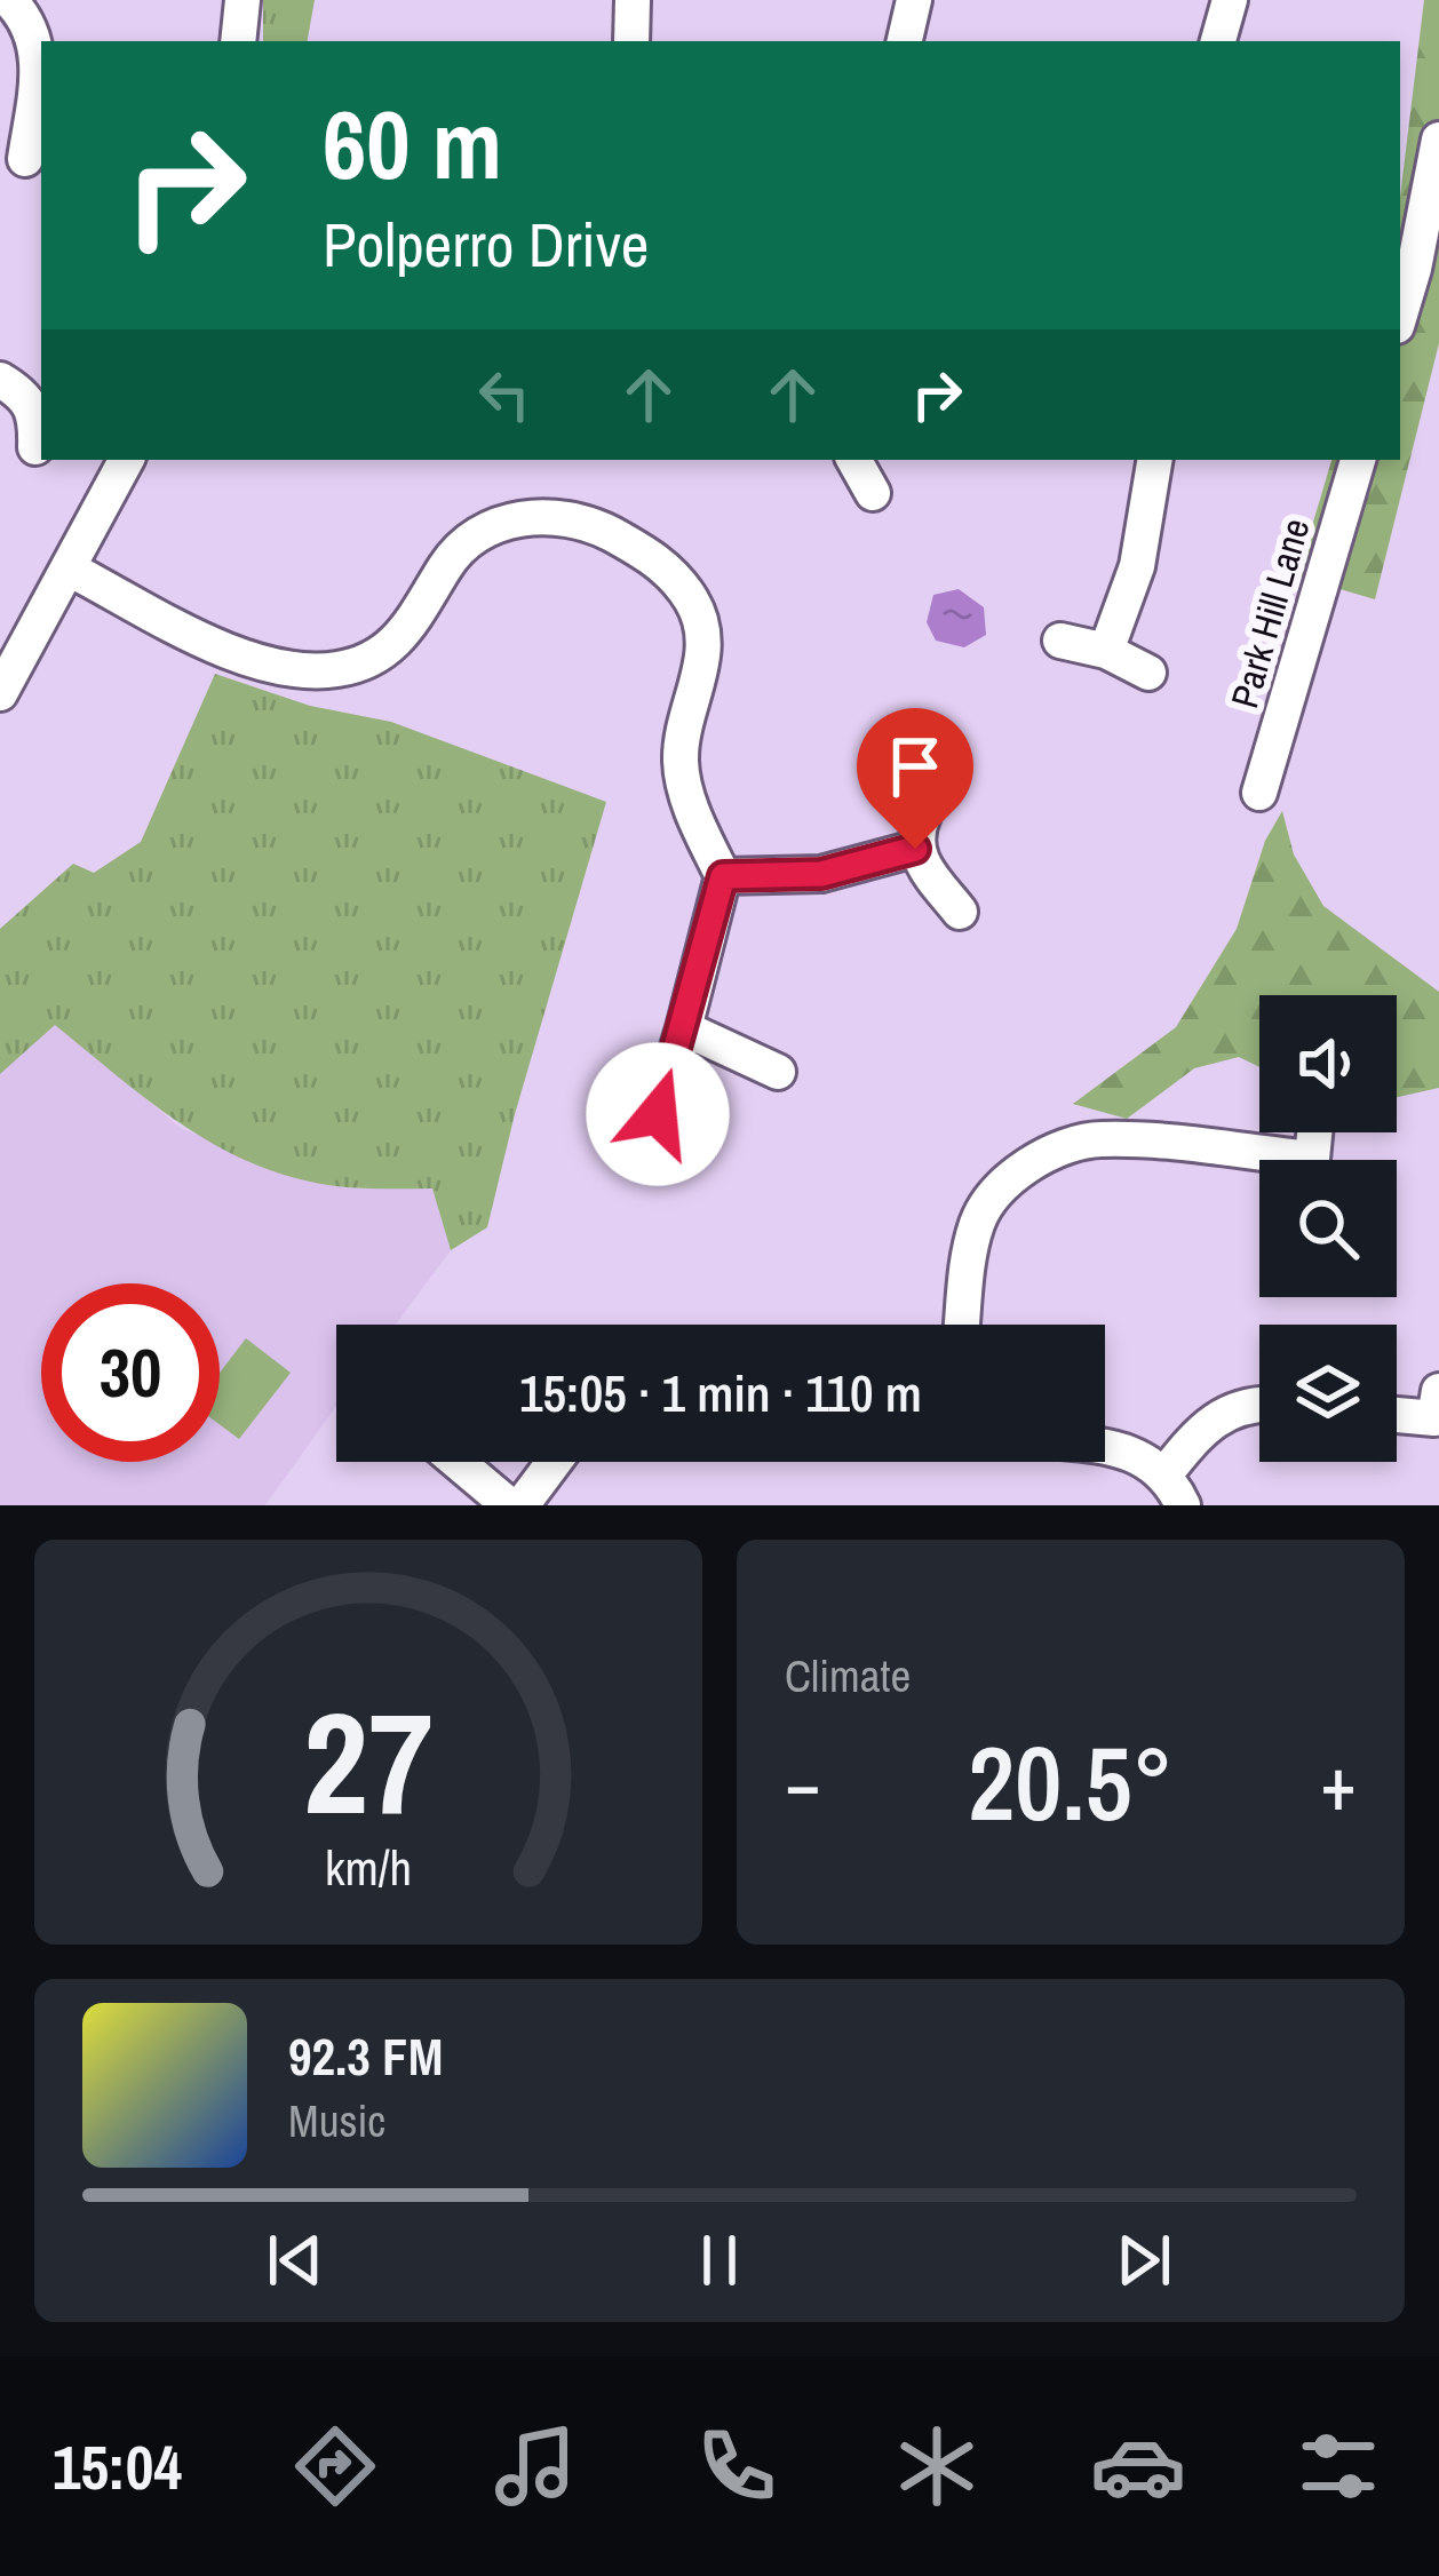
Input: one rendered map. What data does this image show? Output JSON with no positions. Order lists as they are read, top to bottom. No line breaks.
{"streets":{"street":["Park Hill Lane"]},"page":{"turn":["60 m","Polperro Drive"],"limit":"30","trip":"15:05 · 1 min · 110 m","tile":"Climate","heat":["−","20.5°","+"],"song":["92.3 FM","Music"],"tabs":"15:04","gauge":["27","km/h"]}}
